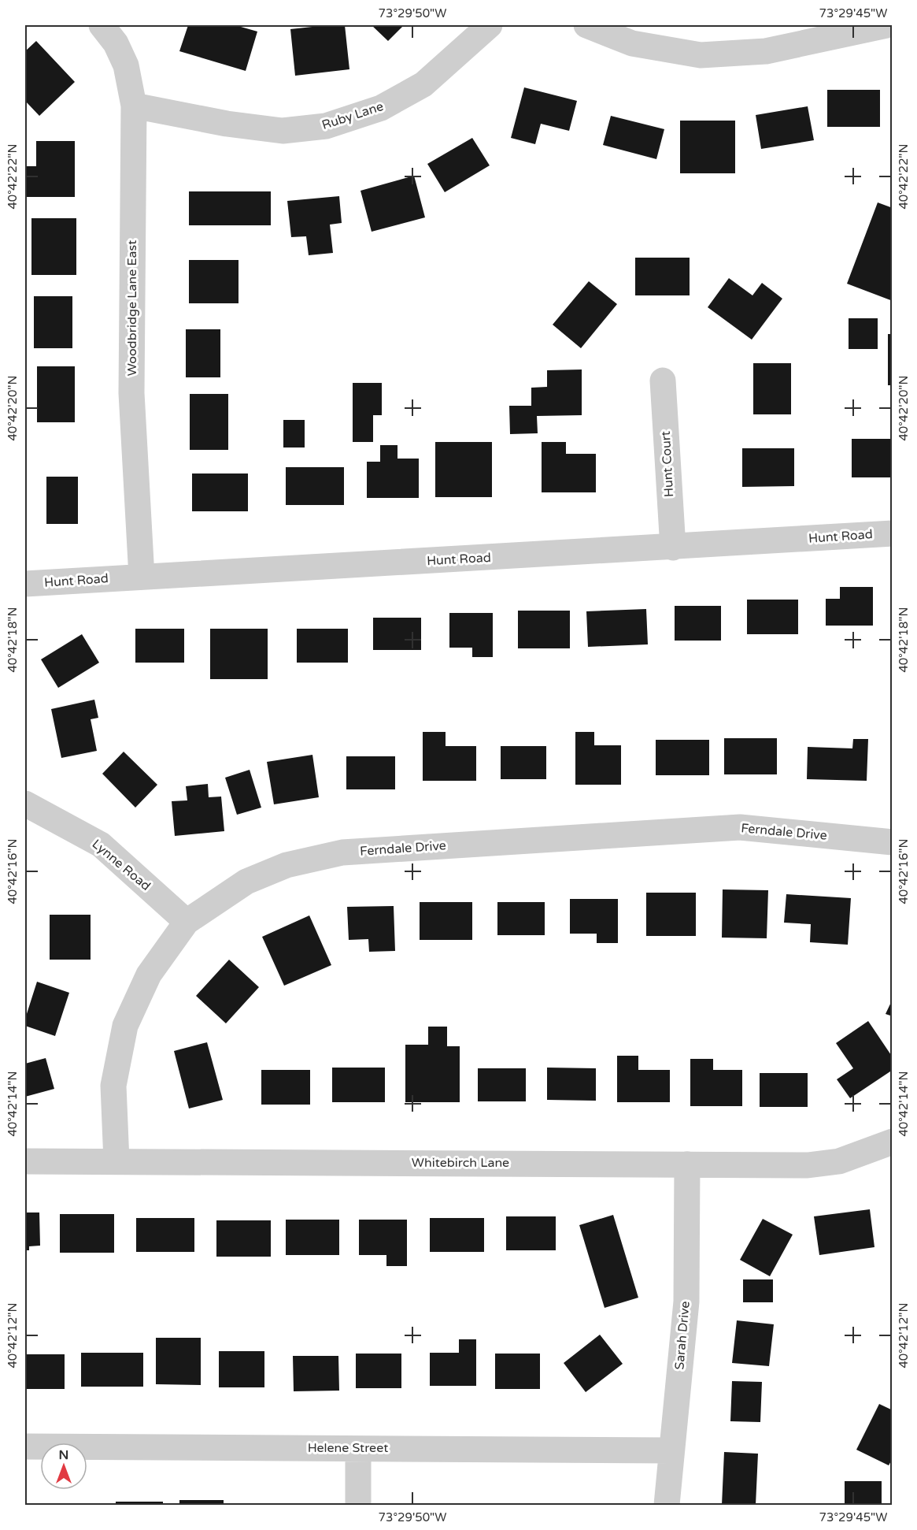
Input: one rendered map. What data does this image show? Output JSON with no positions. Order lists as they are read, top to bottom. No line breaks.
{"streets":{"street":["Ruby Lane","Woodbridge Lane East","Hunt Court","Hunt Road","Ferndale Drive","Lynne Road","Whitebirch Lane","Sarah Drive","Helene Street"]},"crossings":[["Ruby Lane","Woodbridge Lane East"],["Woodbridge Lane East","Hunt Road"],["Hunt Court","Hunt Road"],["Ferndale Drive","Lynne Road"],["Ferndale Drive","Whitebirch Lane"],["Whitebirch Lane","Sarah Drive"],["Sarah Drive","Helene Street"]],"north":"top","coordinates":["73°29'50\"W","73°29'45\"W","40°42'22\"N","40°42'20\"N","40°42'18\"N","40°42'16\"N","40°42'14\"N","40°42'12\"N"]}
